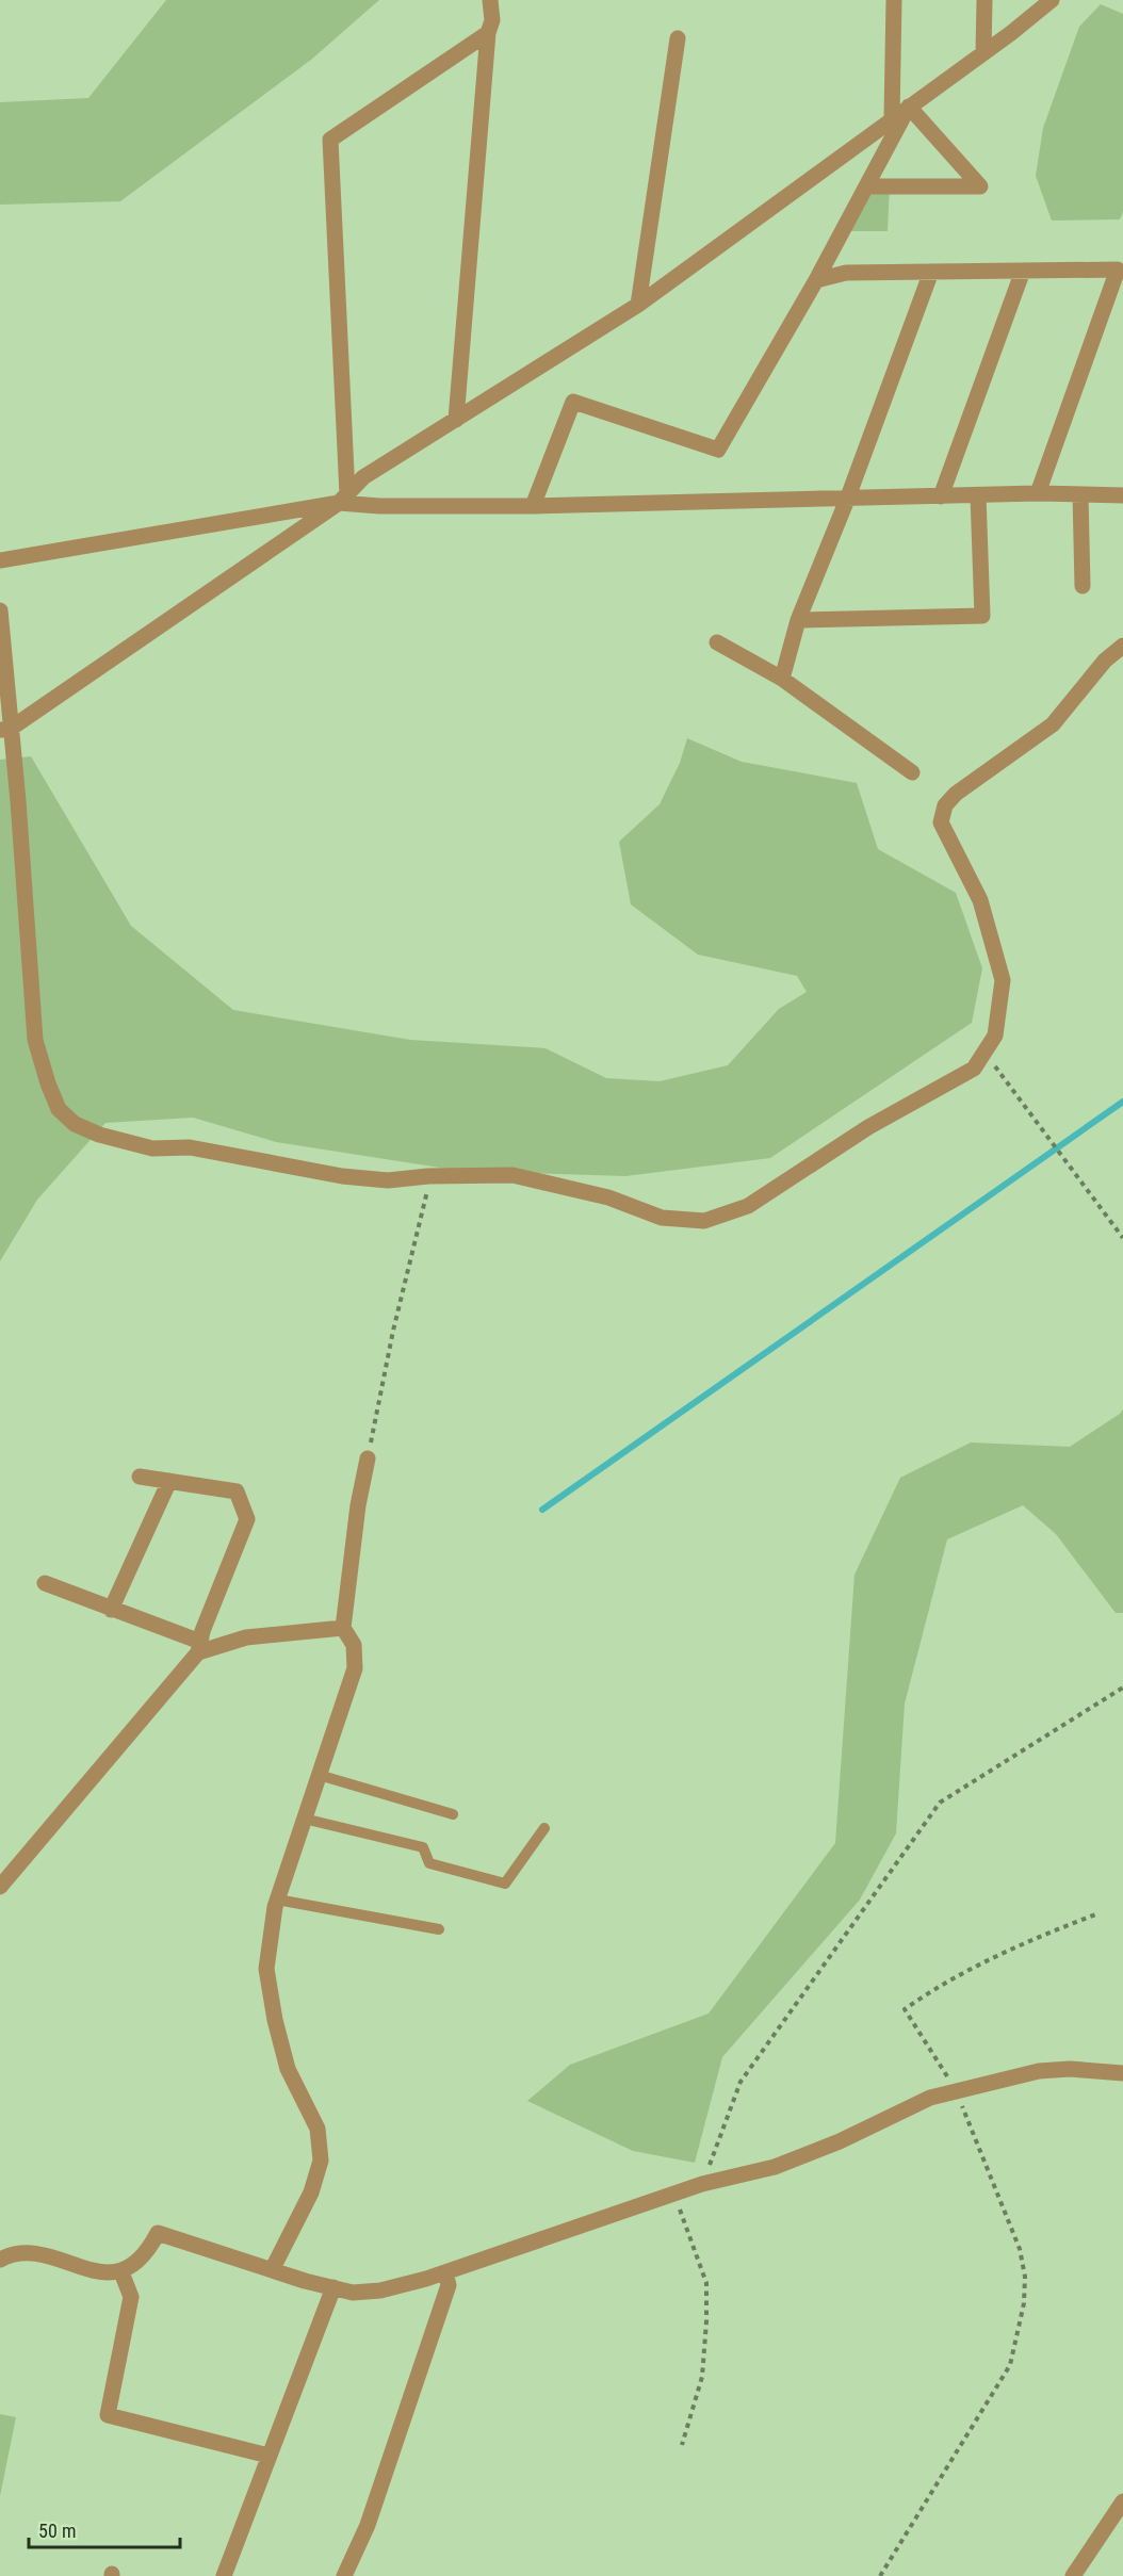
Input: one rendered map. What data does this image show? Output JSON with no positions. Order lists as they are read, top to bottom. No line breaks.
{"scale_bar":"50 m"}
